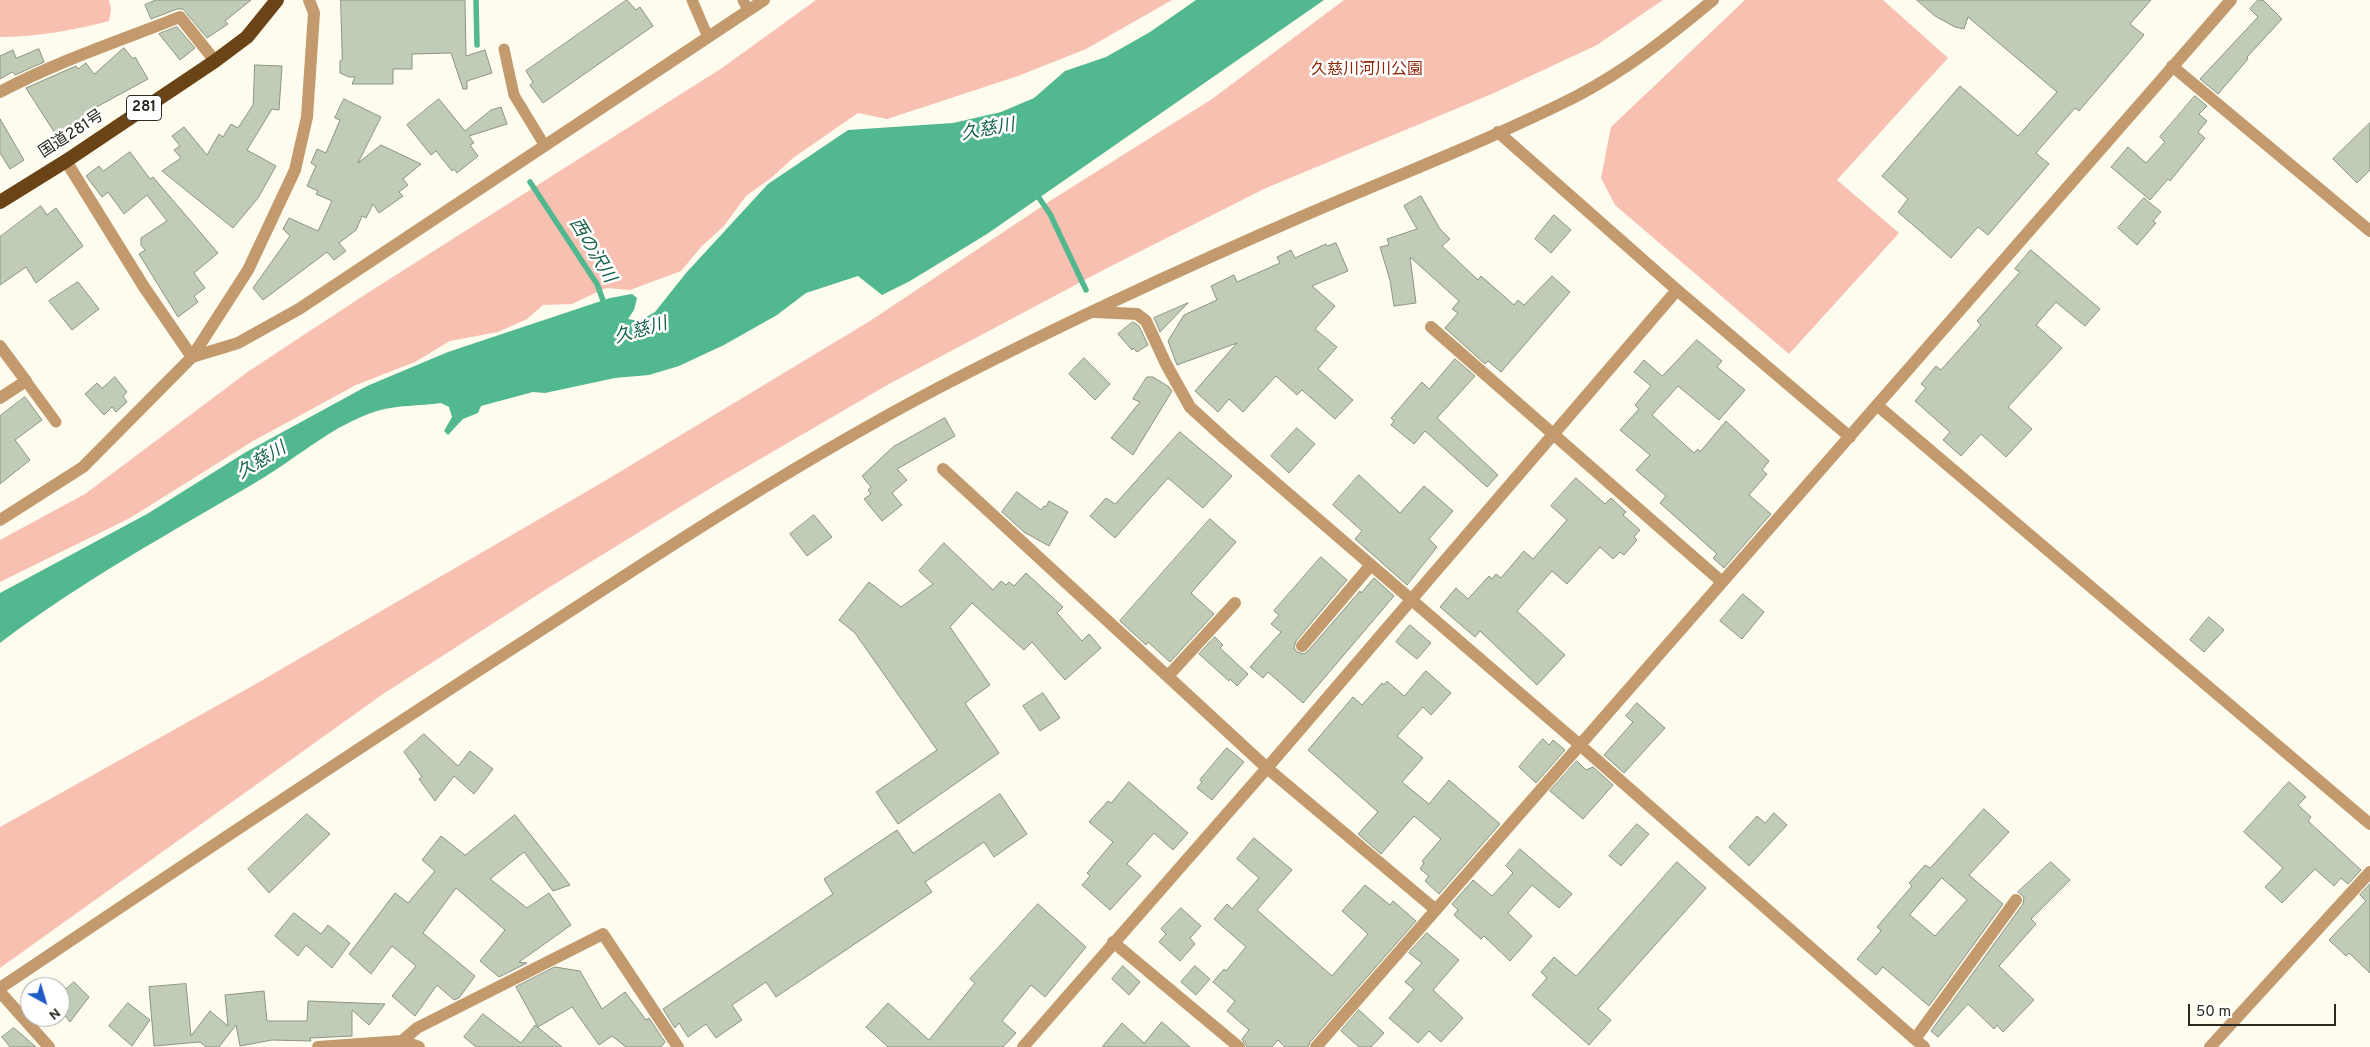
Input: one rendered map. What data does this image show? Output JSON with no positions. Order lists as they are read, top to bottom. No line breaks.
{"streets":{"highway":["281","国道281号"]},"water":["久慈川","西の沢川"],"parks":["久慈川河川公園"],"scale_bar":"50 m","north":"bottom right"}
